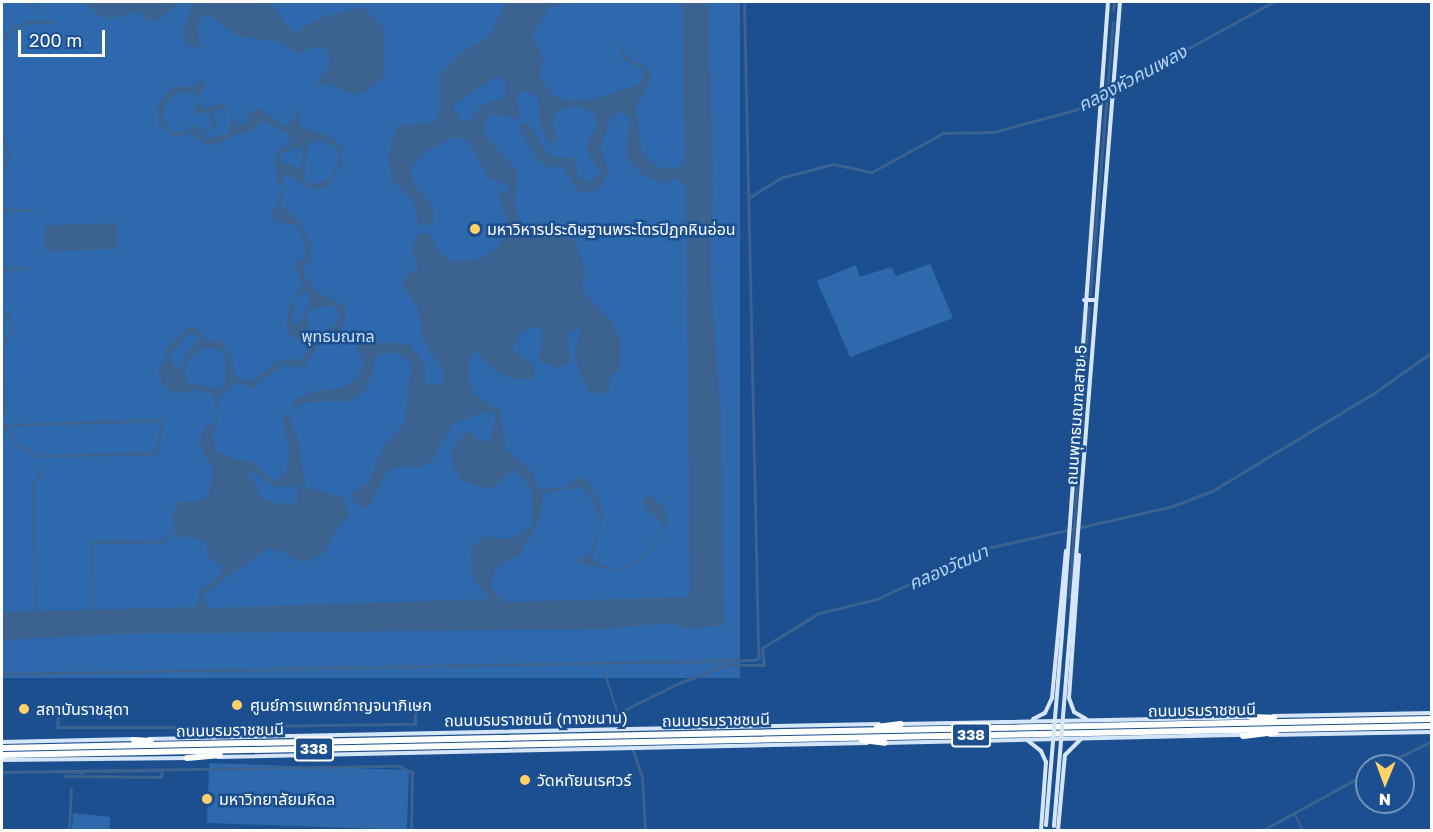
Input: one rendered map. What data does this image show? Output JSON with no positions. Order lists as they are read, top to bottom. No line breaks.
{"streets":{"highway":["ถนนบรมราชชนนี","338"],"main road":["ถนนพุทธมณฑลสาย 5","ถนนบรมราชชนนี (ทางขนาน)"]},"crossings":[["ถนนบรมราชชนนี","ถนนบรมราชชนนี (ทางขนาน)"]],"water":["คลองหัวคนเพลง","คลองวัฒนา"],"parks":["พุทธมณฑล"],"places":["มหาวิหารประดิษฐานพระไตรปิฏกหินอ่อน","ศูนย์การแพทย์กาญจนาภิเษก","สถาบันราชสุดา","วัดหทัยนเรศวร์","มหาวิทยาลัยมหิดล"],"scale_bar":"200 m","north":"bottom"}
